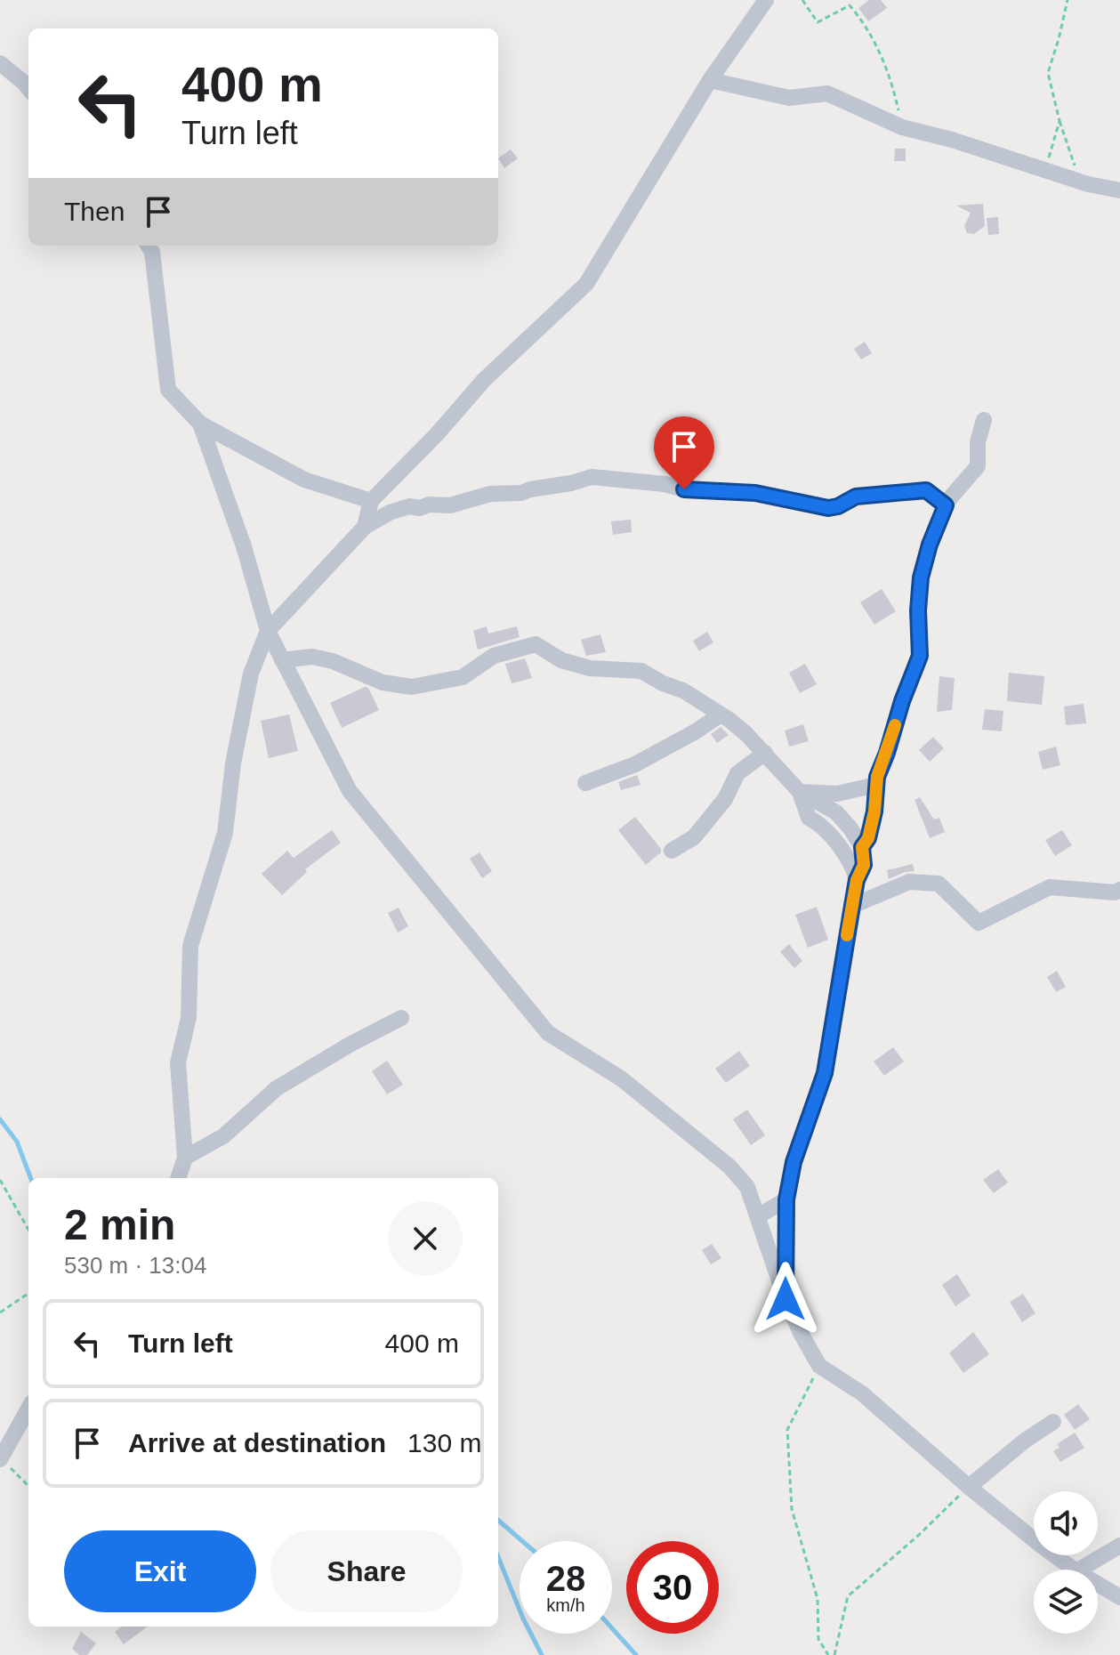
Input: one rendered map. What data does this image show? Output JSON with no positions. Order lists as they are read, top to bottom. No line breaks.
{"page":{"turn":["400 m","Turn left"],"then":"Then","heading":["2 min","530 m · 13:04"],"list":[{"name":"Turn left","value":"400 m"},{"name":"Arrive at destination","value":"130 m"}],"buttons":["Exit","Share"],"speed":"28 km/h","limit":"30"}}
